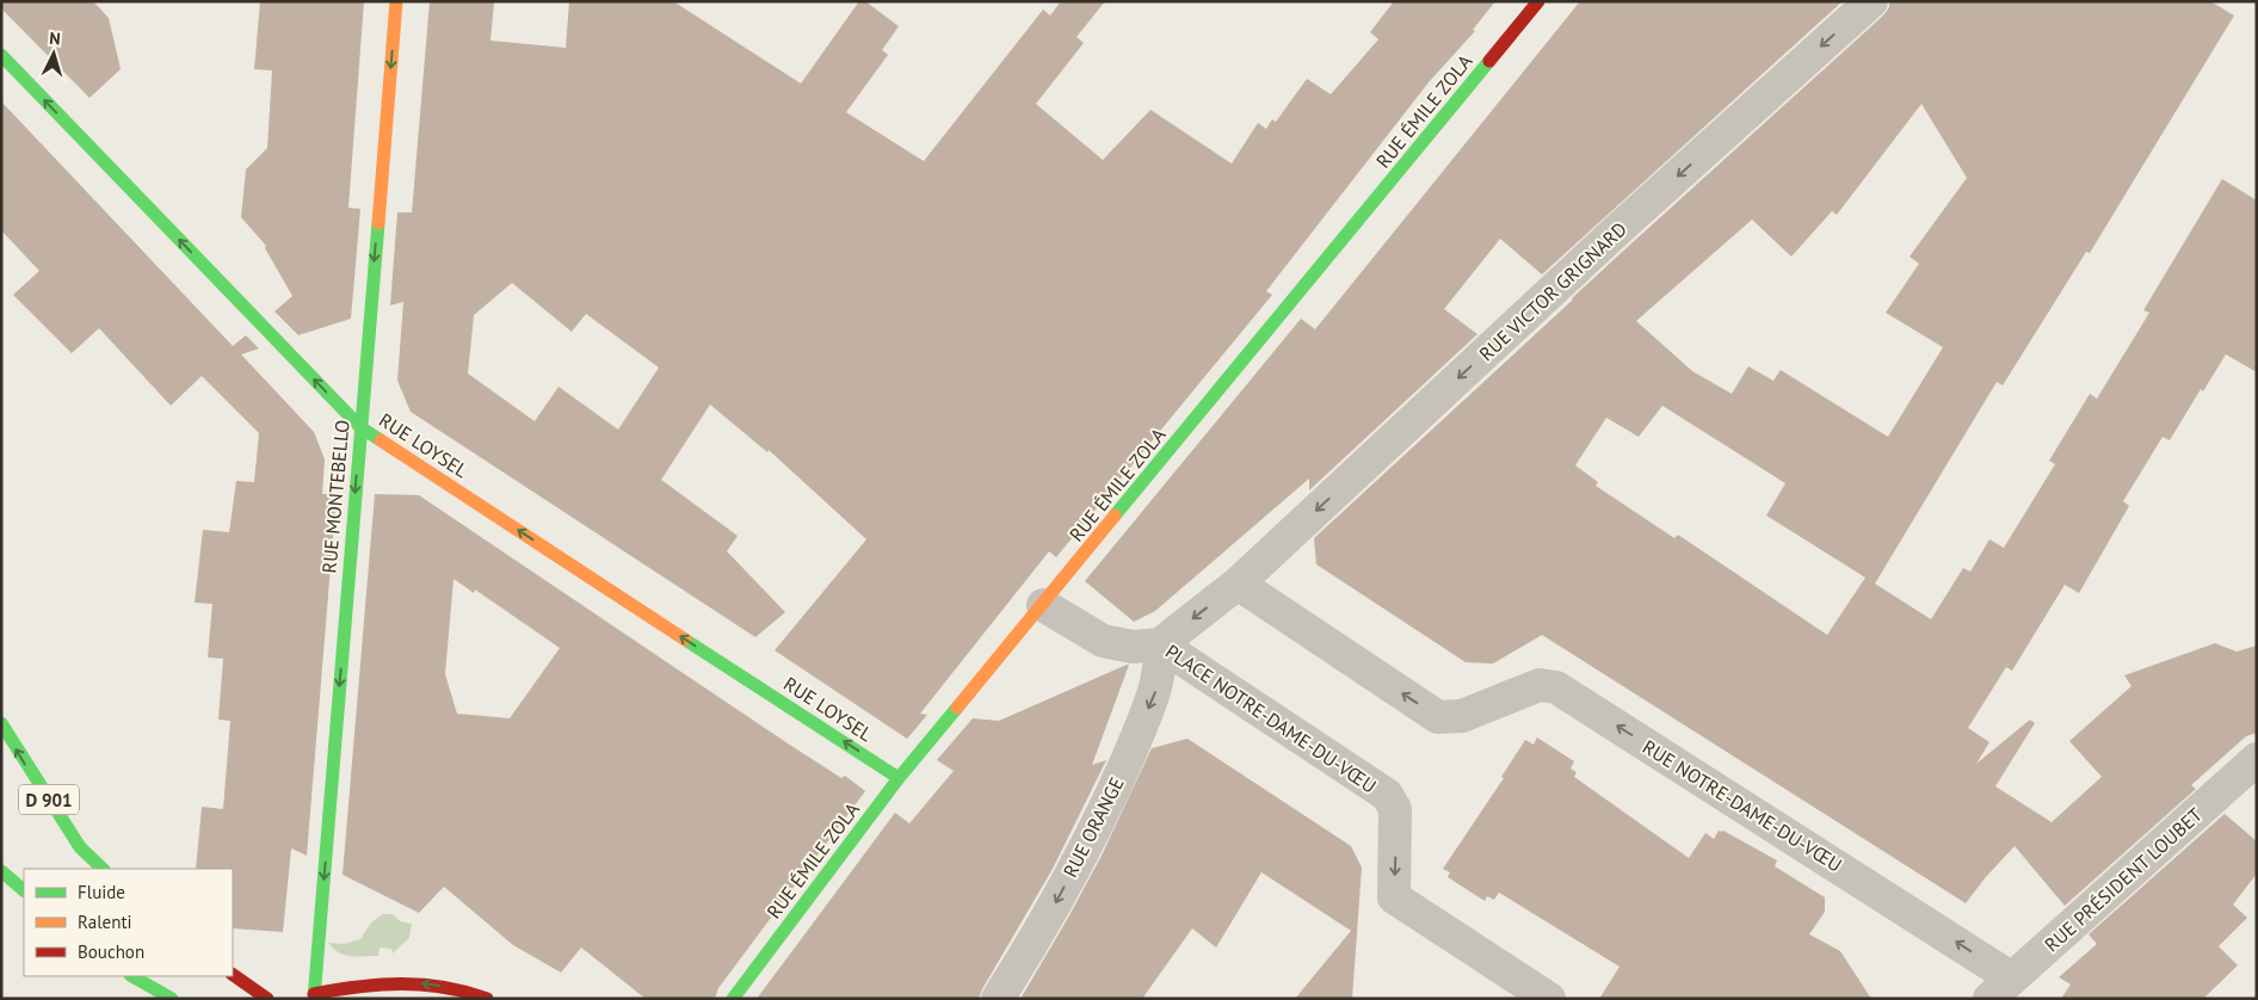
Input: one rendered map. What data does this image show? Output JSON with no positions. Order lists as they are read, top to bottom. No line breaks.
{"streets":{"street":["RUE ÉMILE ZOLA","RUE VICTOR GRIGNARD","RUE LOYSEL","RUE MONTEBELLO","PLACE NOTRE-DAME-DU-VŒU","D 901","RUE NOTRE-DAME-DU-VŒU","RUE ORANGE","RUE PRÉSIDENT LOUBET"]},"crossings":[["RUE ÉMILE ZOLA","RUE LOYSEL"],["RUE ÉMILE ZOLA","PLACE NOTRE-DAME-DU-VŒU"],["RUE VICTOR GRIGNARD","RUE NOTRE-DAME-DU-VŒU"],["RUE LOYSEL","RUE MONTEBELLO"],["PLACE NOTRE-DAME-DU-VŒU","RUE ORANGE"],["RUE NOTRE-DAME-DU-VŒU","RUE PRÉSIDENT LOUBET"]],"one_way":["RUE VICTOR GRIGNARD","RUE LOYSEL","RUE MONTEBELLO","PLACE NOTRE-DAME-DU-VŒU","RUE NOTRE-DAME-DU-VŒU","RUE ORANGE"],"legend":["Fluide","Ralenti","Bouchon"],"north":"top"}
